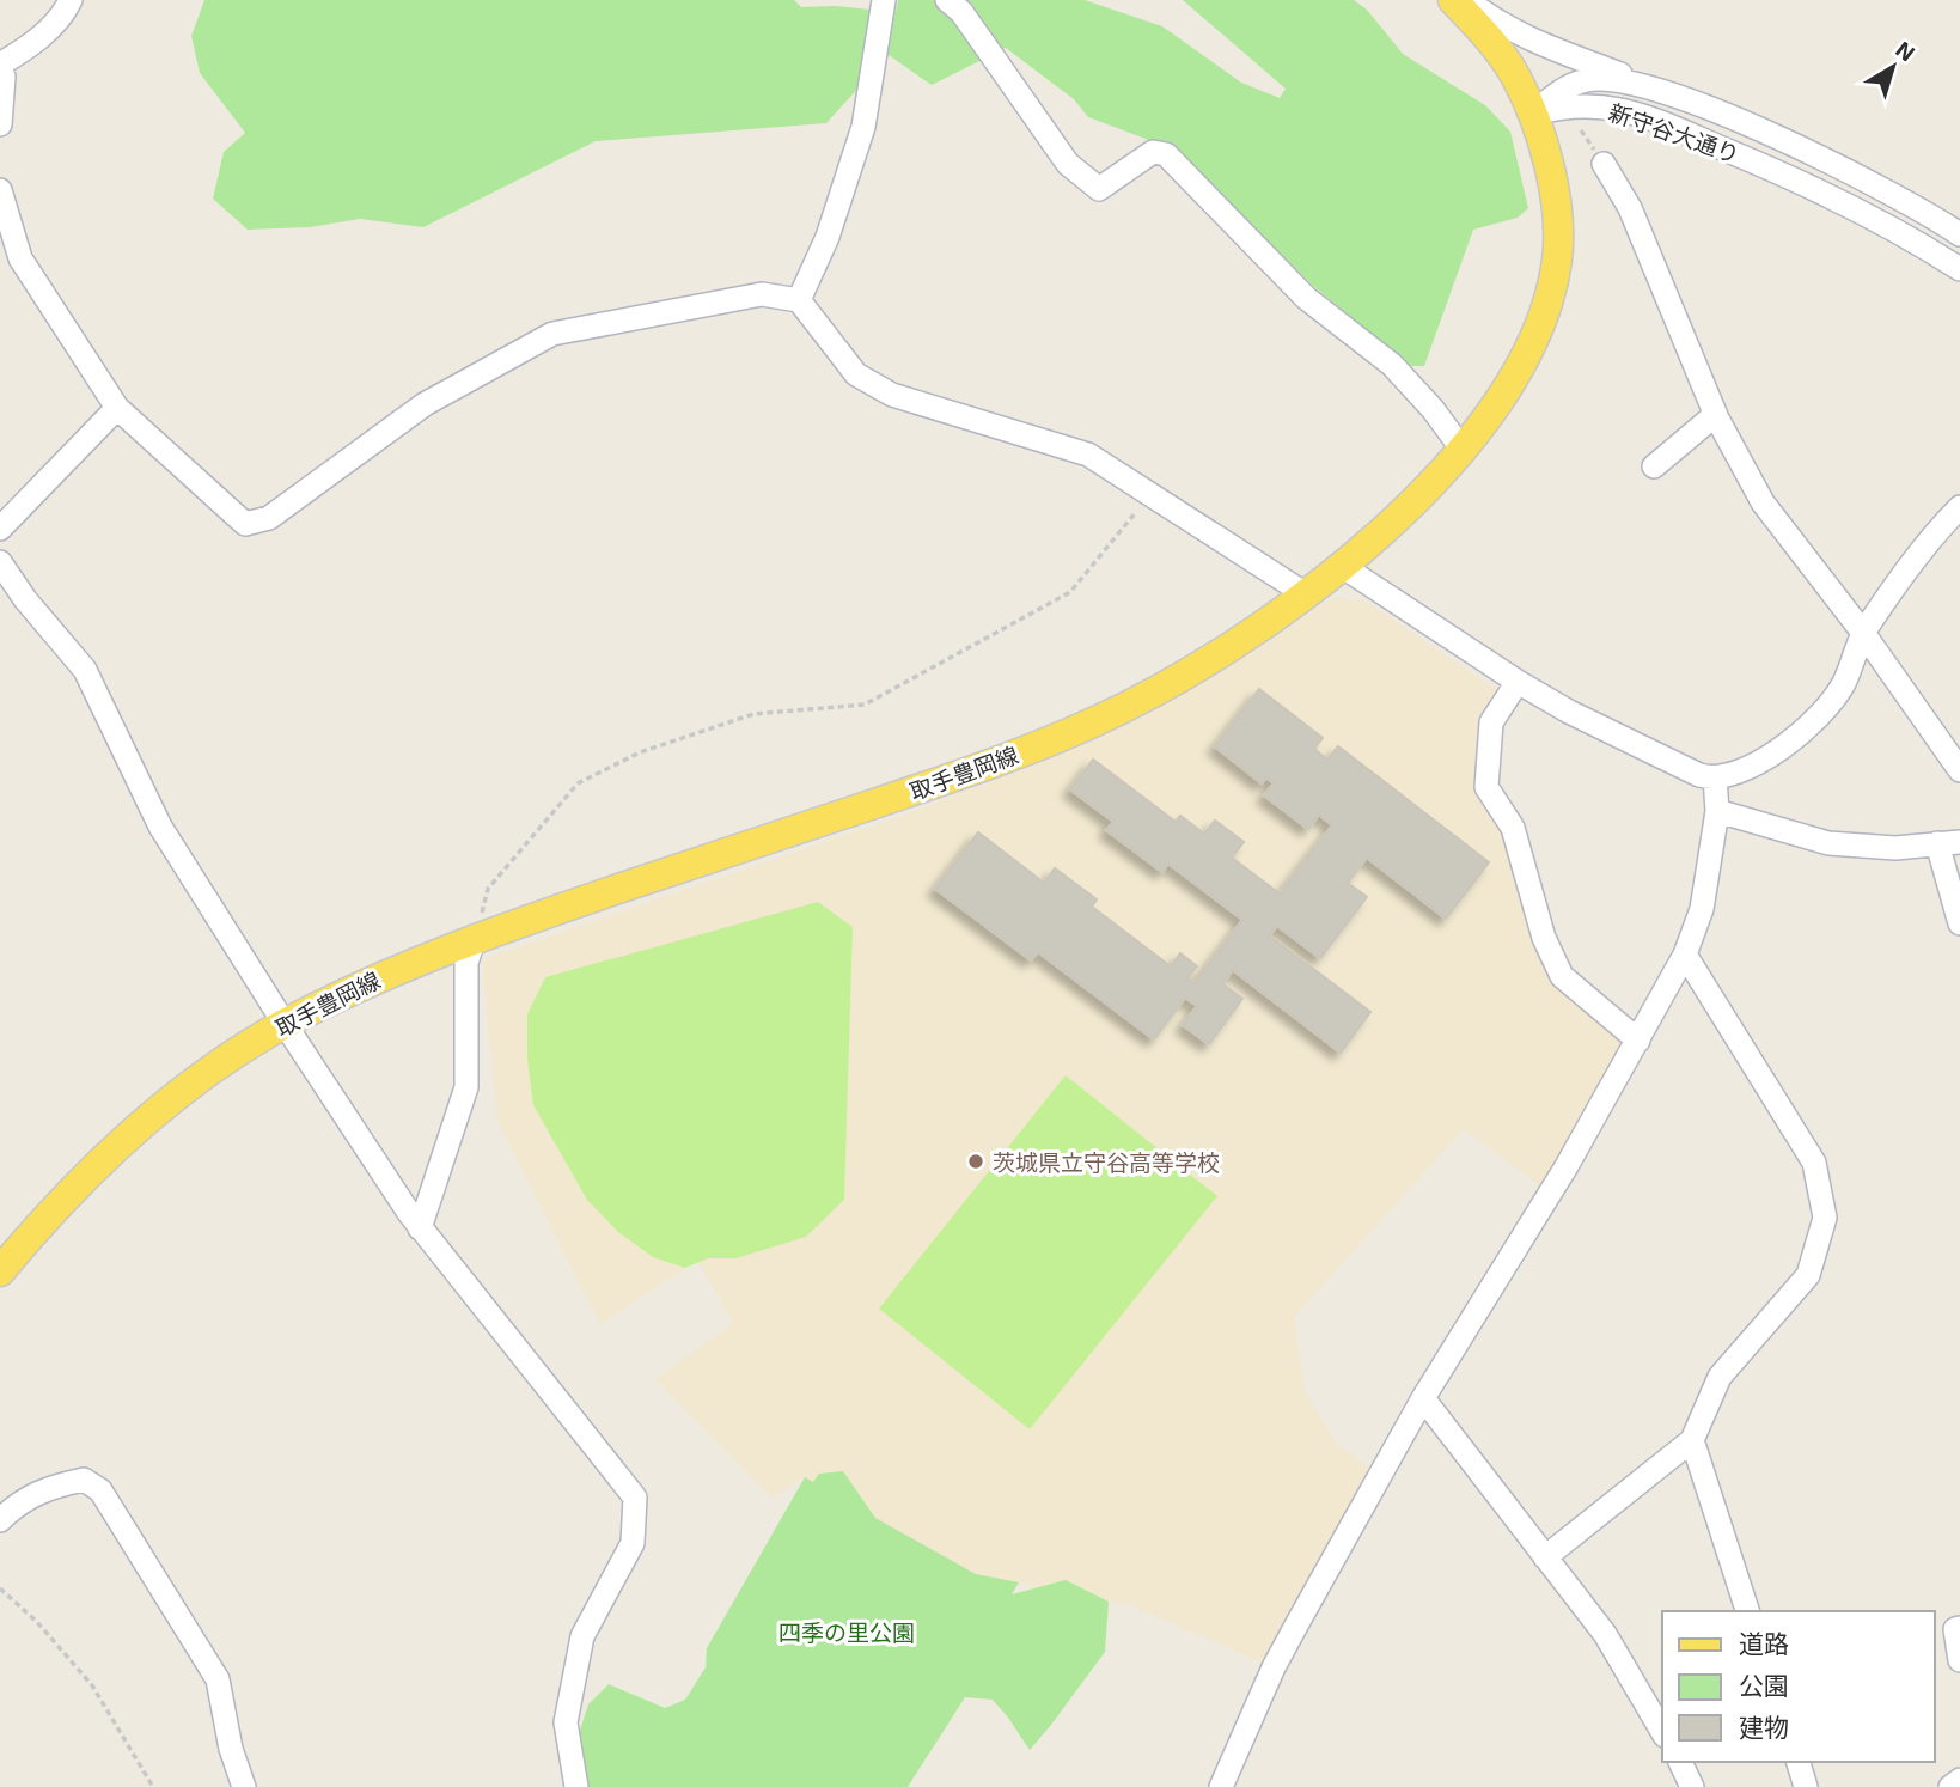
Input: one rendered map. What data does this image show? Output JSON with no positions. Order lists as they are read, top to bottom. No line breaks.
{"streets":{"main road":["取手豊岡線"],"street":["新守谷大通り"]},"crossings":[["新守谷大通り","取手豊岡線"]],"parks":["四季の里公園"],"places":["茨城県立守谷高等学校"],"legend":["道路","公園","建物"],"north":"top right"}
